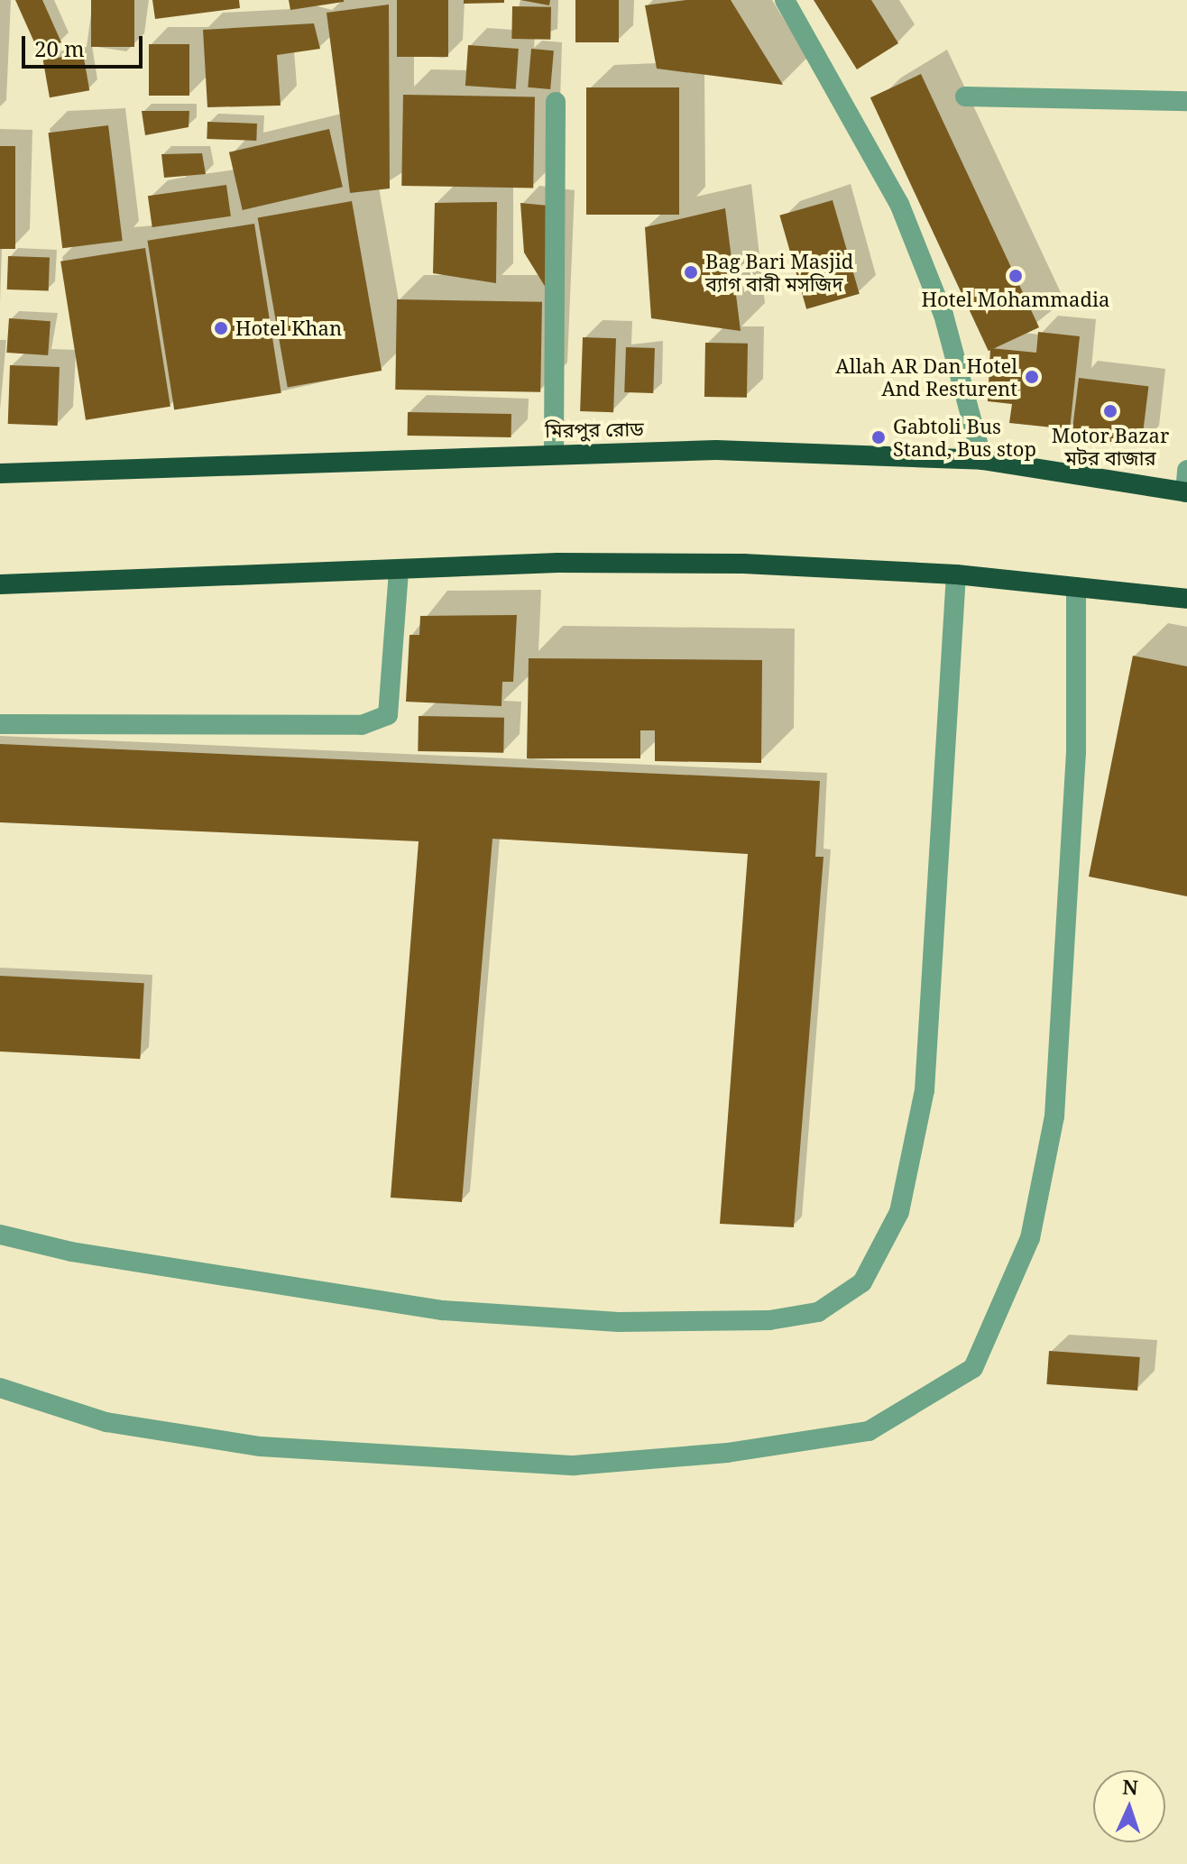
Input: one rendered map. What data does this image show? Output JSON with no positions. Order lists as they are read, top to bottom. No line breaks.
{"streets":{"highway":["মিরপুর রোড"]},"places":["Bag Bari Masjid ব্যাগ বারী মসজিদ","Hotel Mohammadia","Hotel Khan","Allah AR Dan Hotel And Resturent","Motor Bazar মটর বাজার","Gabtoli Bus Stand, Bus stop"],"scale_bar":"20 m","north":"top"}
